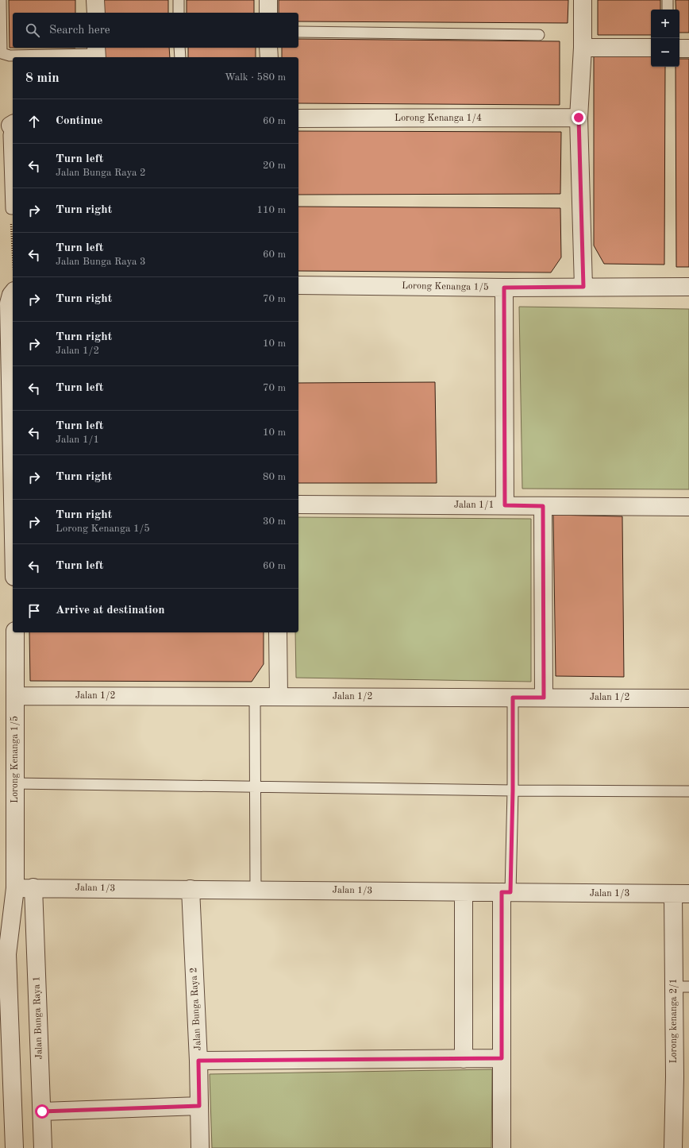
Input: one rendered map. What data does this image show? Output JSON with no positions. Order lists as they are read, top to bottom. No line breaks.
{"streets":{"street":["Lorong Kenanga 1/4","Lorong Kenanga 1/5","Jalan 1/1","Jalan 1/2","Jalan 1/3","Jalan Bunga Raya 2","Jalan Bunga Raya 1","Lorong kenanga 2/1"]},"crossings":[["Lorong Kenanga 1/5","Jalan 1/2"],["Lorong Kenanga 1/5","Jalan 1/3"],["Jalan 1/3","Jalan Bunga Raya 2"],["Jalan 1/3","Jalan Bunga Raya 1"],["Jalan 1/3","Lorong kenanga 2/1"]],"page":{"map_buttons":["+","−"],"search":"Search here","heading":["8 min","Walk · 580 m"],"list":[["Continue","60 m"],["Turn left","Jalan Bunga Raya 2","20 m"],["Turn right","110 m"],["Turn left","Jalan Bunga Raya 3","60 m"],["Turn right","70 m"],["Turn right","Jalan 1/2","10 m"],["Turn left","70 m"],["Turn left","Jalan 1/1","10 m"],["Turn right","80 m"],["Turn right","Lorong Kenanga 1/5","30 m"],["Turn left","60 m"],"Arrive at destination"]}}
